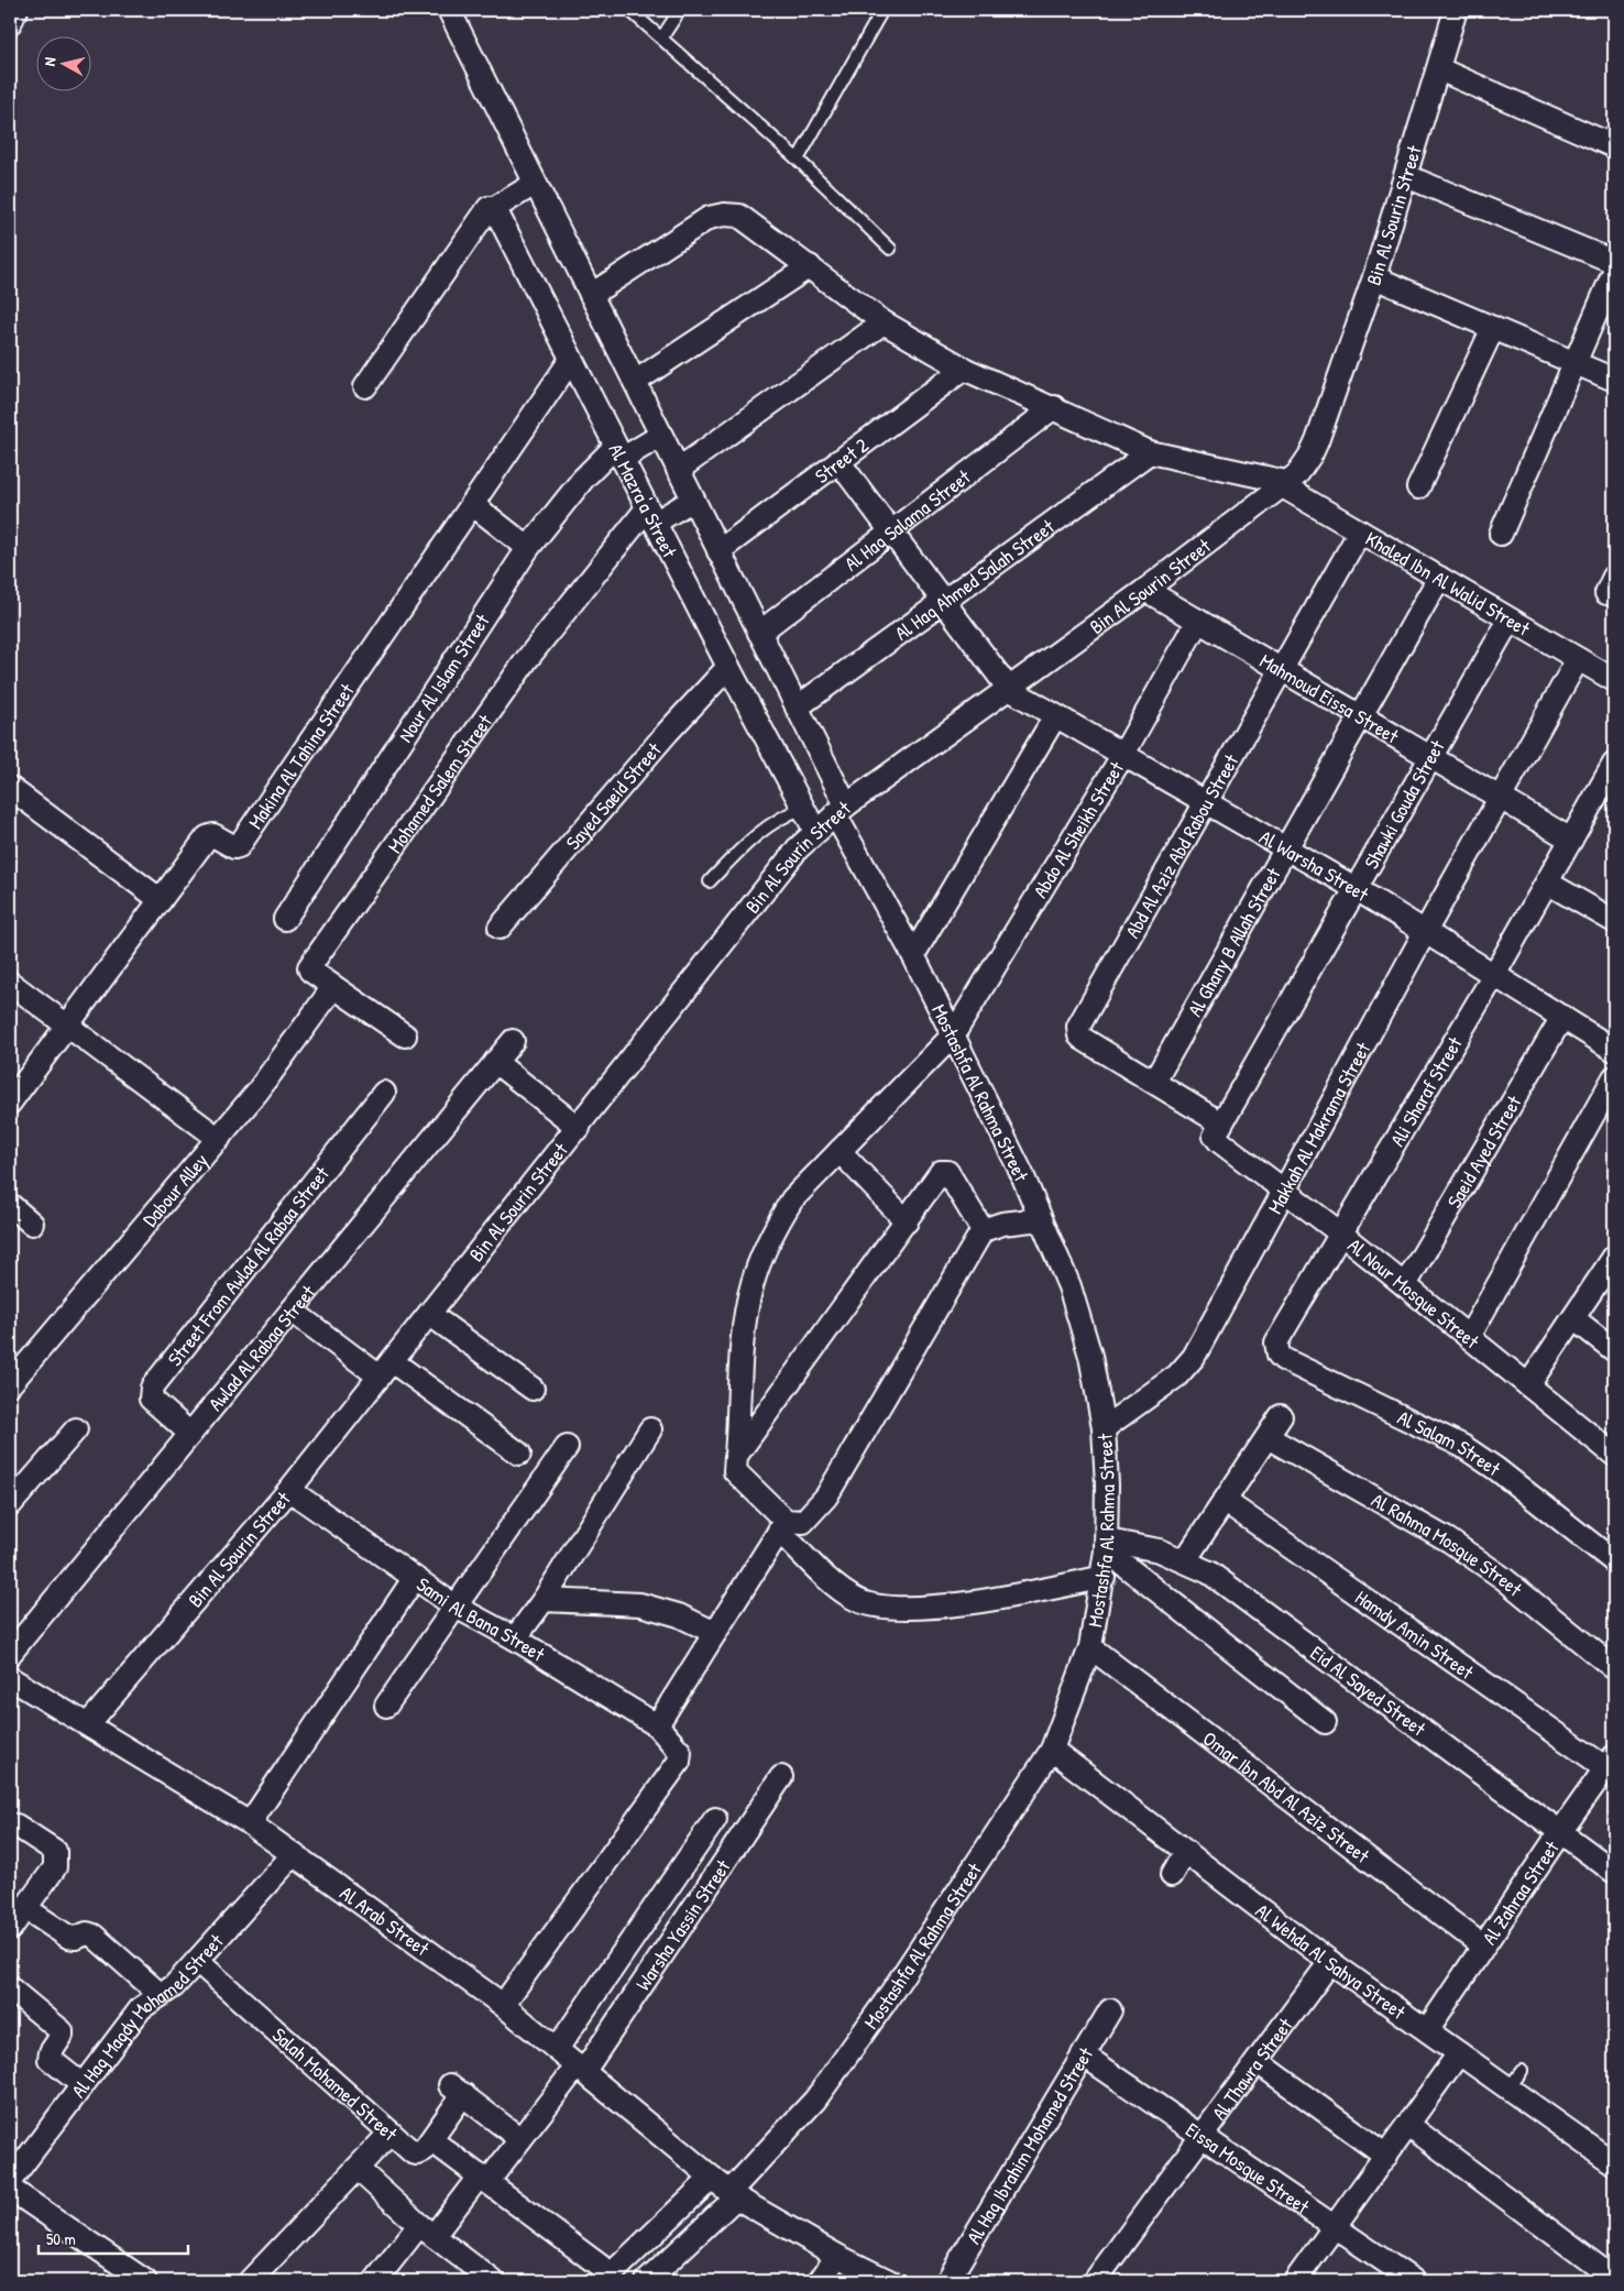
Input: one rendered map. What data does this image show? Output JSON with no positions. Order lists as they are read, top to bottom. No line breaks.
{"streets":{"street":["Bin Al Sourin Street","Street 2","Al Mazra'a Street","Al Hag Salama Street","Al Hag Ahmed Salah Street","Khaled Ibn Al Walid Street","Nour Al Islam Street","Mahmoud Eissa Street","Makina Al Tahina Street","Mohamed Salem Street","Sayed Saeid Street","Shawki Gouda Street","Abdo Al Sheikh Street","Abd Al Aziz Abd Rabou Street","Al Warsha Street","Al Ghany B Allah Street","Ali Sharaf Street","Mostashfa Al Rahma Street","Makkah Al Makrama Street","Saeid Ayed Street","Dabour Alley","Street From Awlad Al Rabaa Street","Al Nour Mosque Street","Awlad Al Rabaa Street","Al Salam Street","Al Rahma Mosque Street","Sami Al Bana Street","Hamdy Amin Street","Eid Al Sayed Street","Omar Ibn Abd Al Aziz Street","Al Zahraa Street","Al Arab Street","Warsha Yassin Street","Al Wehda Al Sahya Street","Al Hag Magdy Mohamed Street","Al Thawra Street","Salah Mohamed Street","Al Hag Ibrahim Mohamed Street","Eissa Mosque Street"]},"crossings":[["Bin Al Sourin Street","Al Mazra'a Street"],["Bin Al Sourin Street","Khaled Ibn Al Walid Street"],["Bin Al Sourin Street","Mahmoud Eissa Street"],["Bin Al Sourin Street","Al Warsha Street"],["Bin Al Sourin Street","Mostashfa Al Rahma Street"],["Bin Al Sourin Street","Sami Al Bana Street"],["Bin Al Sourin Street","Al Arab Street"],["Street 2","Khaled Ibn Al Walid Street"],["Al Mazra'a Street","Nour Al Islam Street"],["Al Mazra'a Street","Makina Al Tahina Street"],["Al Mazra'a Street","Mohamed Salem Street"],["Al Mazra'a Street","Sayed Saeid Street"],["Al Hag Salama Street","Khaled Ibn Al Walid Street"],["Al Hag Ahmed Salah Street","Khaled Ibn Al Walid Street"],["Khaled Ibn Al Walid Street","Shawki Gouda Street"],["Khaled Ibn Al Walid Street","Abd Al Aziz Abd Rabou Street"],["Khaled Ibn Al Walid Street","Al Ghany B Allah Street"],["Khaled Ibn Al Walid Street","Makkah Al Makrama Street"],["Mahmoud Eissa Street","Shawki Gouda Street"],["Mahmoud Eissa Street","Abdo Al Sheikh Street"],["Mahmoud Eissa Street","Abd Al Aziz Abd Rabou Street"],["Mahmoud Eissa Street","Al Ghany B Allah Street"],["Mahmoud Eissa Street","Ali Sharaf Street"],["Mahmoud Eissa Street","Makkah Al Makrama Street"],["Mohamed Salem Street","Dabour Alley"],["Shawki Gouda Street","Al Warsha Street"],["Shawki Gouda Street","Al Nour Mosque Street"],["Abdo Al Sheikh Street","Al Warsha Street"],["Abdo Al Sheikh Street","Mostashfa Al Rahma Street"],["Abd Al Aziz Abd Rabou Street","Al Warsha Street"],["Abd Al Aziz Abd Rabou Street","Al Nour Mosque Street"],["Al Warsha Street","Al Ghany B Allah Street"],["Al Warsha Street","Ali Sharaf Street"],["Al Warsha Street","Makkah Al Makrama Street"],["Al Warsha Street","Saeid Ayed Street"],["Al Ghany B Allah Street","Al Nour Mosque Street"],["Ali Sharaf Street","Al Nour Mosque Street"],["Ali Sharaf Street","Al Salam Street"],["Mostashfa Al Rahma Street","Makkah Al Makrama Street"],["Mostashfa Al Rahma Street","Eid Al Sayed Street"],["Mostashfa Al Rahma Street","Omar Ibn Abd Al Aziz Street"],["Mostashfa Al Rahma Street","Al Arab Street"],["Mostashfa Al Rahma Street","Al Wehda Al Sahya Street"],["Makkah Al Makrama Street","Al Nour Mosque Street"],["Saeid Ayed Street","Al Nour Mosque Street"],["Street From Awlad Al Rabaa Street","Awlad Al Rabaa Street"],["Sami Al Bana Street","Al Arab Street"],["Hamdy Amin Street","Al Zahraa Street"],["Eid Al Sayed Street","Al Zahraa Street"],["Omar Ibn Abd Al Aziz Street","Al Zahraa Street"],["Al Zahraa Street","Al Wehda Al Sahya Street"],["Al Arab Street","Warsha Yassin Street"],["Al Arab Street","Al Hag Magdy Mohamed Street"],["Al Wehda Al Sahya Street","Al Thawra Street"],["Al Hag Magdy Mohamed Street","Salah Mohamed Street"],["Al Thawra Street","Eissa Mosque Street"],["Al Hag Ibrahim Mohamed Street","Eissa Mosque Street"]],"scale_bar":"50 m","north":"left"}
